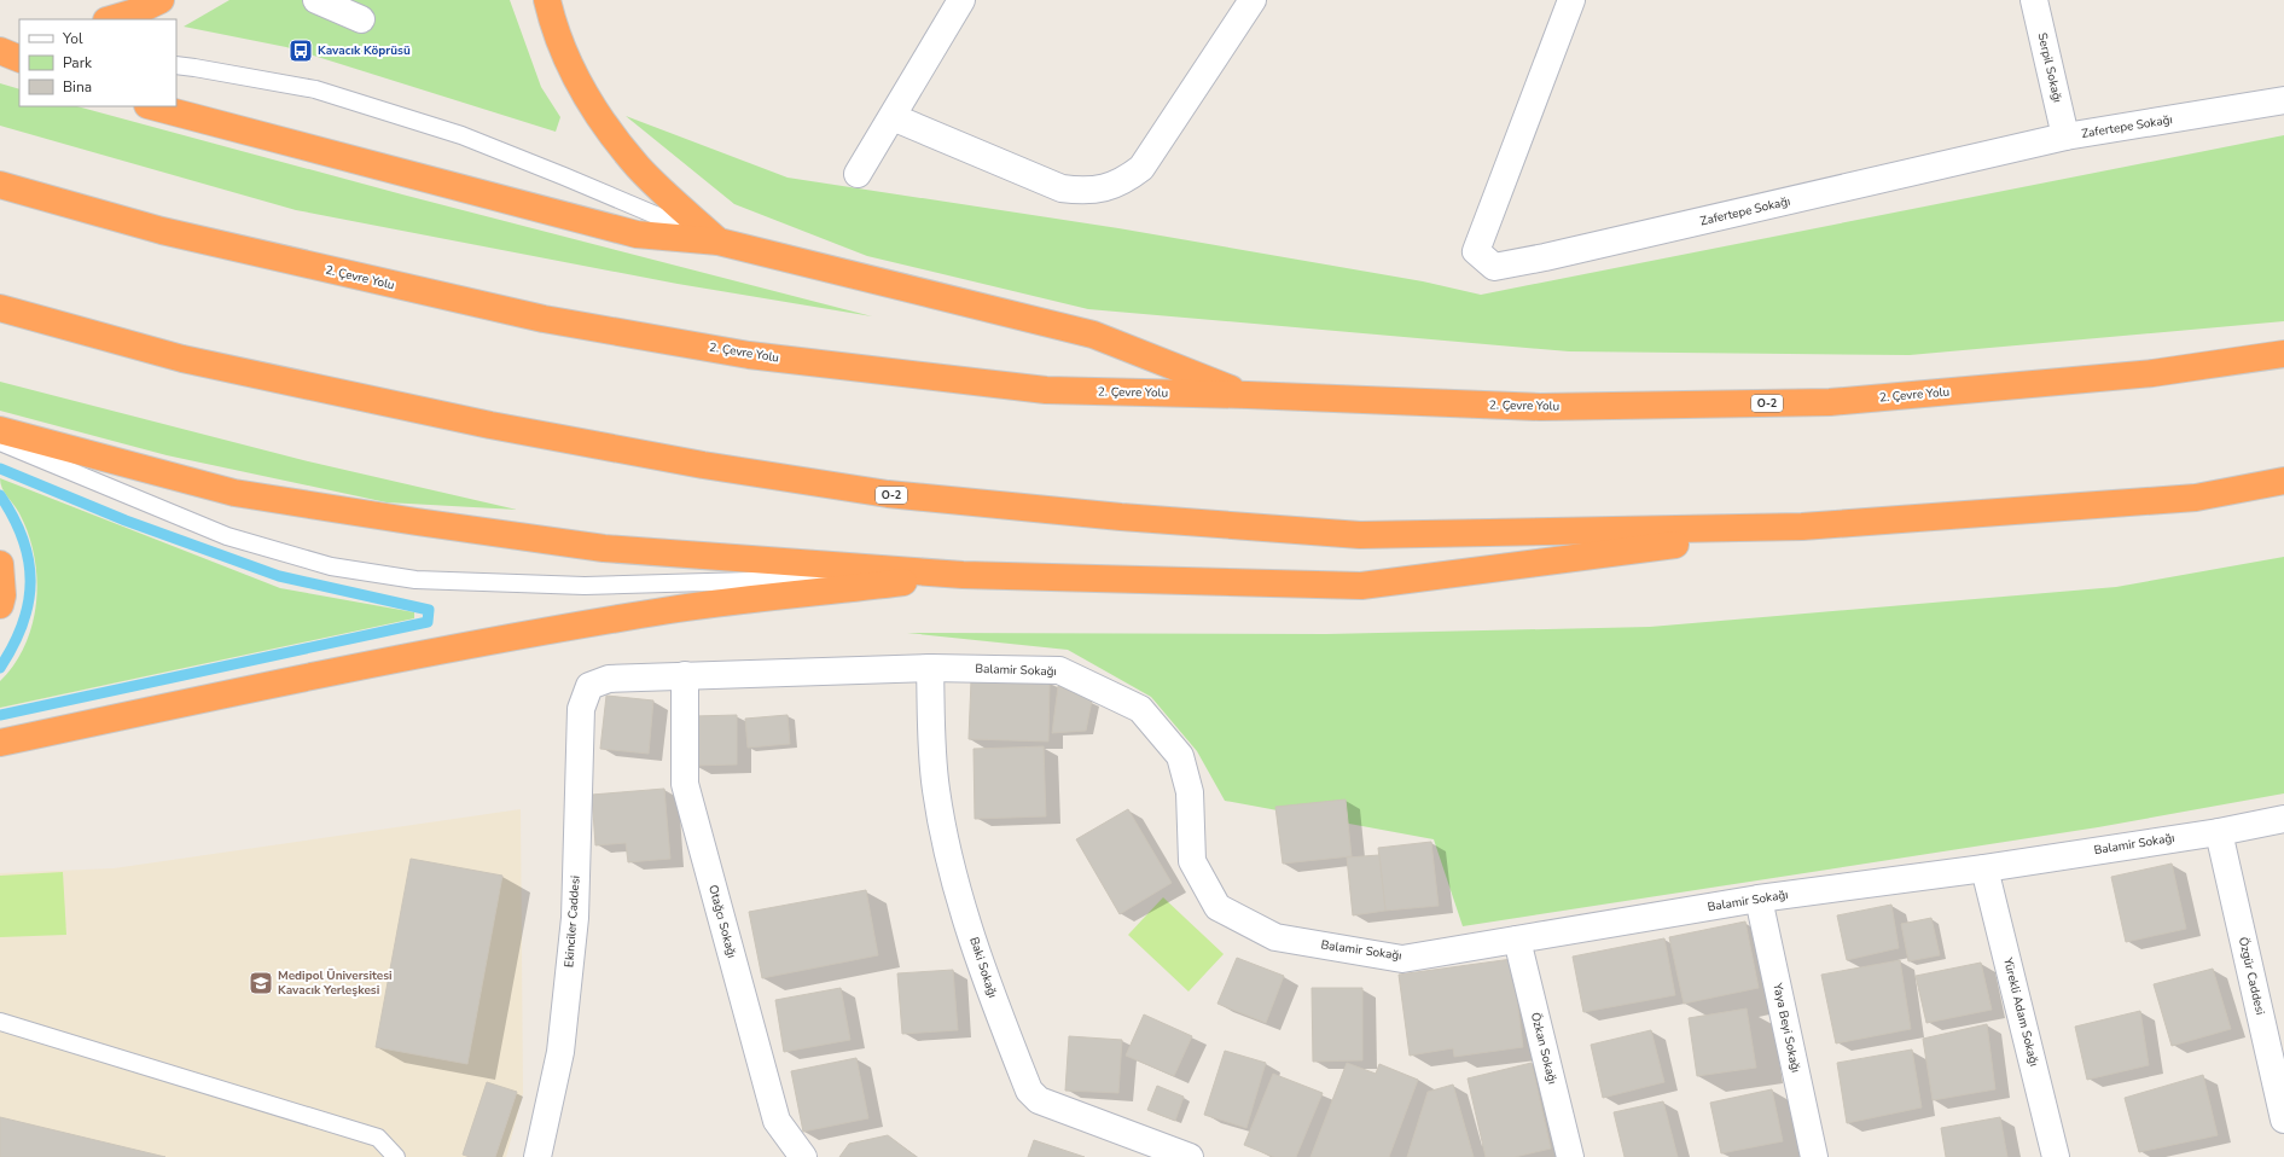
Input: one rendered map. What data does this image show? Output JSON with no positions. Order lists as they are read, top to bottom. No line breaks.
{"streets":{"highway":["2. Çevre Yolu","O-2"],"street":["Serpil Sokağı","Zafertepe Sokağı","Balamir Sokağı","Ekinciler Caddesi","Otağcı Sokağı","Baki Sokağı","Özgür Caddesi","Yürekli Adam Sokağı","Yaya Beyi Sokağı","Özkan Sokağı"]},"crossings":[["Serpil Sokağı","Zafertepe Sokağı"],["Balamir Sokağı","Ekinciler Caddesi"],["Balamir Sokağı","Otağcı Sokağı"],["Balamir Sokağı","Baki Sokağı"],["Balamir Sokağı","Özgür Caddesi"],["Balamir Sokağı","Yürekli Adam Sokağı"],["Balamir Sokağı","Yaya Beyi Sokağı"],["Balamir Sokağı","Özkan Sokağı"]],"places":{"bus stop":["Kavacık Köprüsü"],"school or university":["Medipol Üniversitesi Kavacık Yerleşkesi"]},"legend":["Yol","Park","Bina"]}
